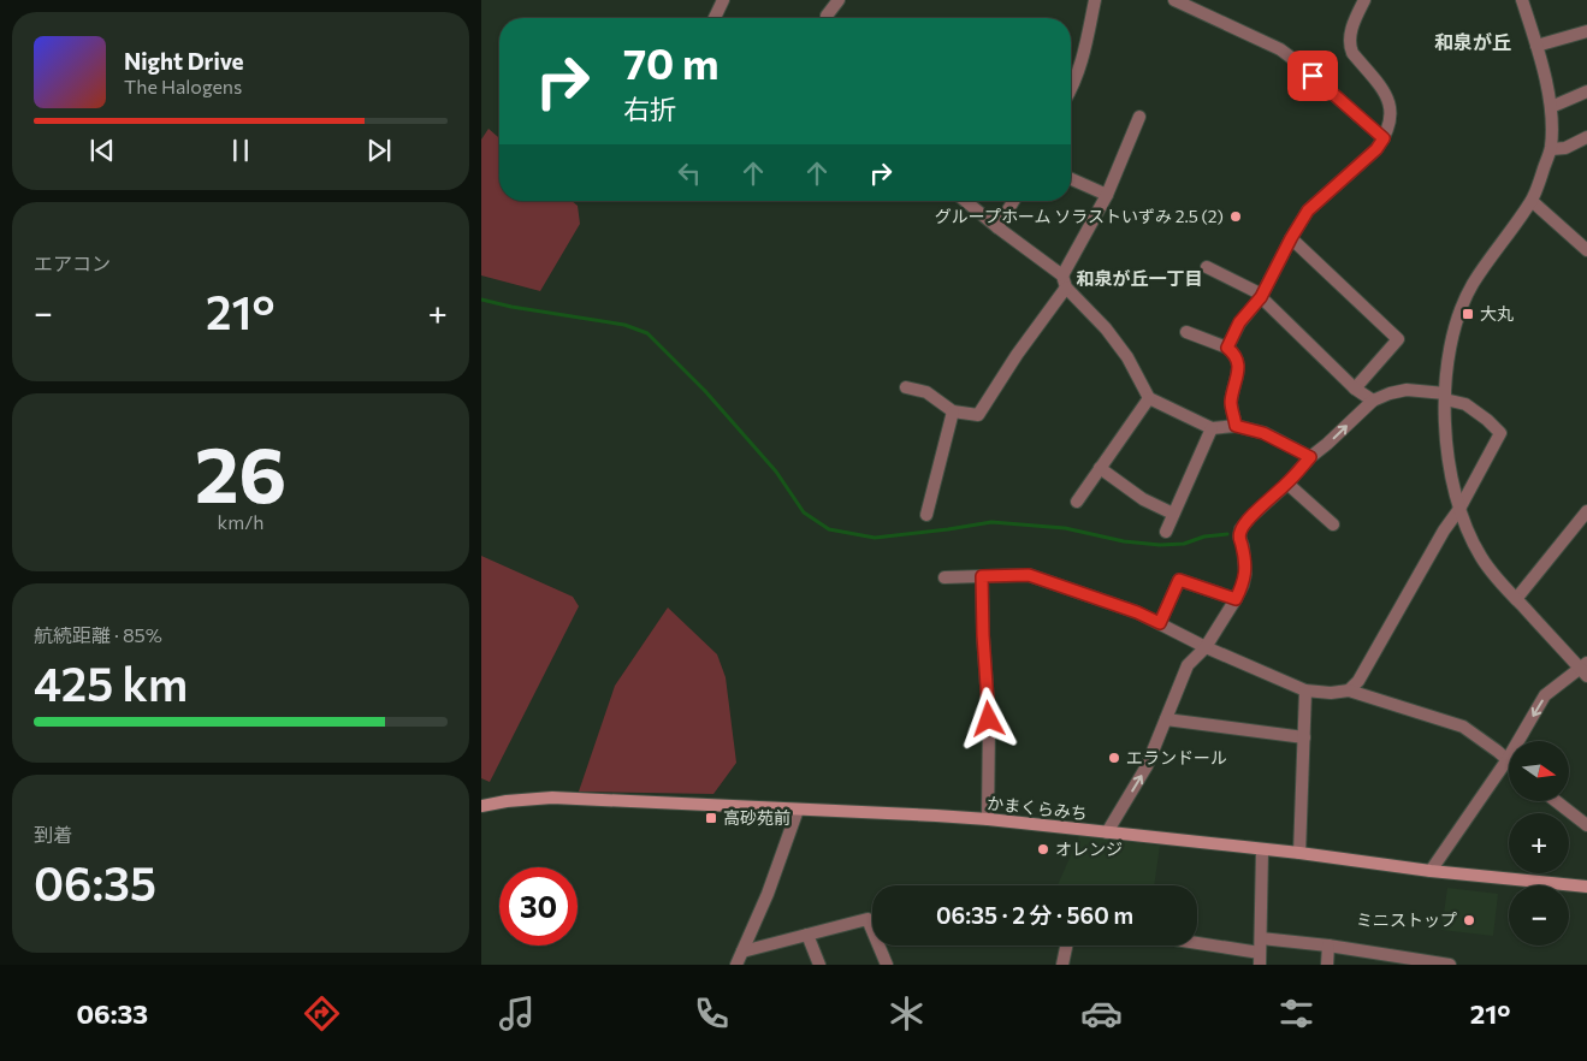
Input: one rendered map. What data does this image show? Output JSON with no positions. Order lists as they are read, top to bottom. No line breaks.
{"streets":{"main road":["かまくらみち"]},"districts":["和泉が丘","和泉が丘一丁目"],"places":{"other":["グループホーム ソラストいずみ 2.5 (2)","エランドール","オレンジ","ミニストップ"],"transit":["大丸","高砂苑前"]},"north":"right","page":{"turn":["70 m","右折"],"song":["Night Drive","The Halogens"],"tile":["エアコン",["26","km/h"],["航続距離 · 85%","425 km"],["到着","06:35"]],"heat":["−","21°","+"],"map_buttons":["+","−"],"limit":"30","trip":"06:35 · 2 分 · 560 m","tabs":["06:33","21°"]}}
